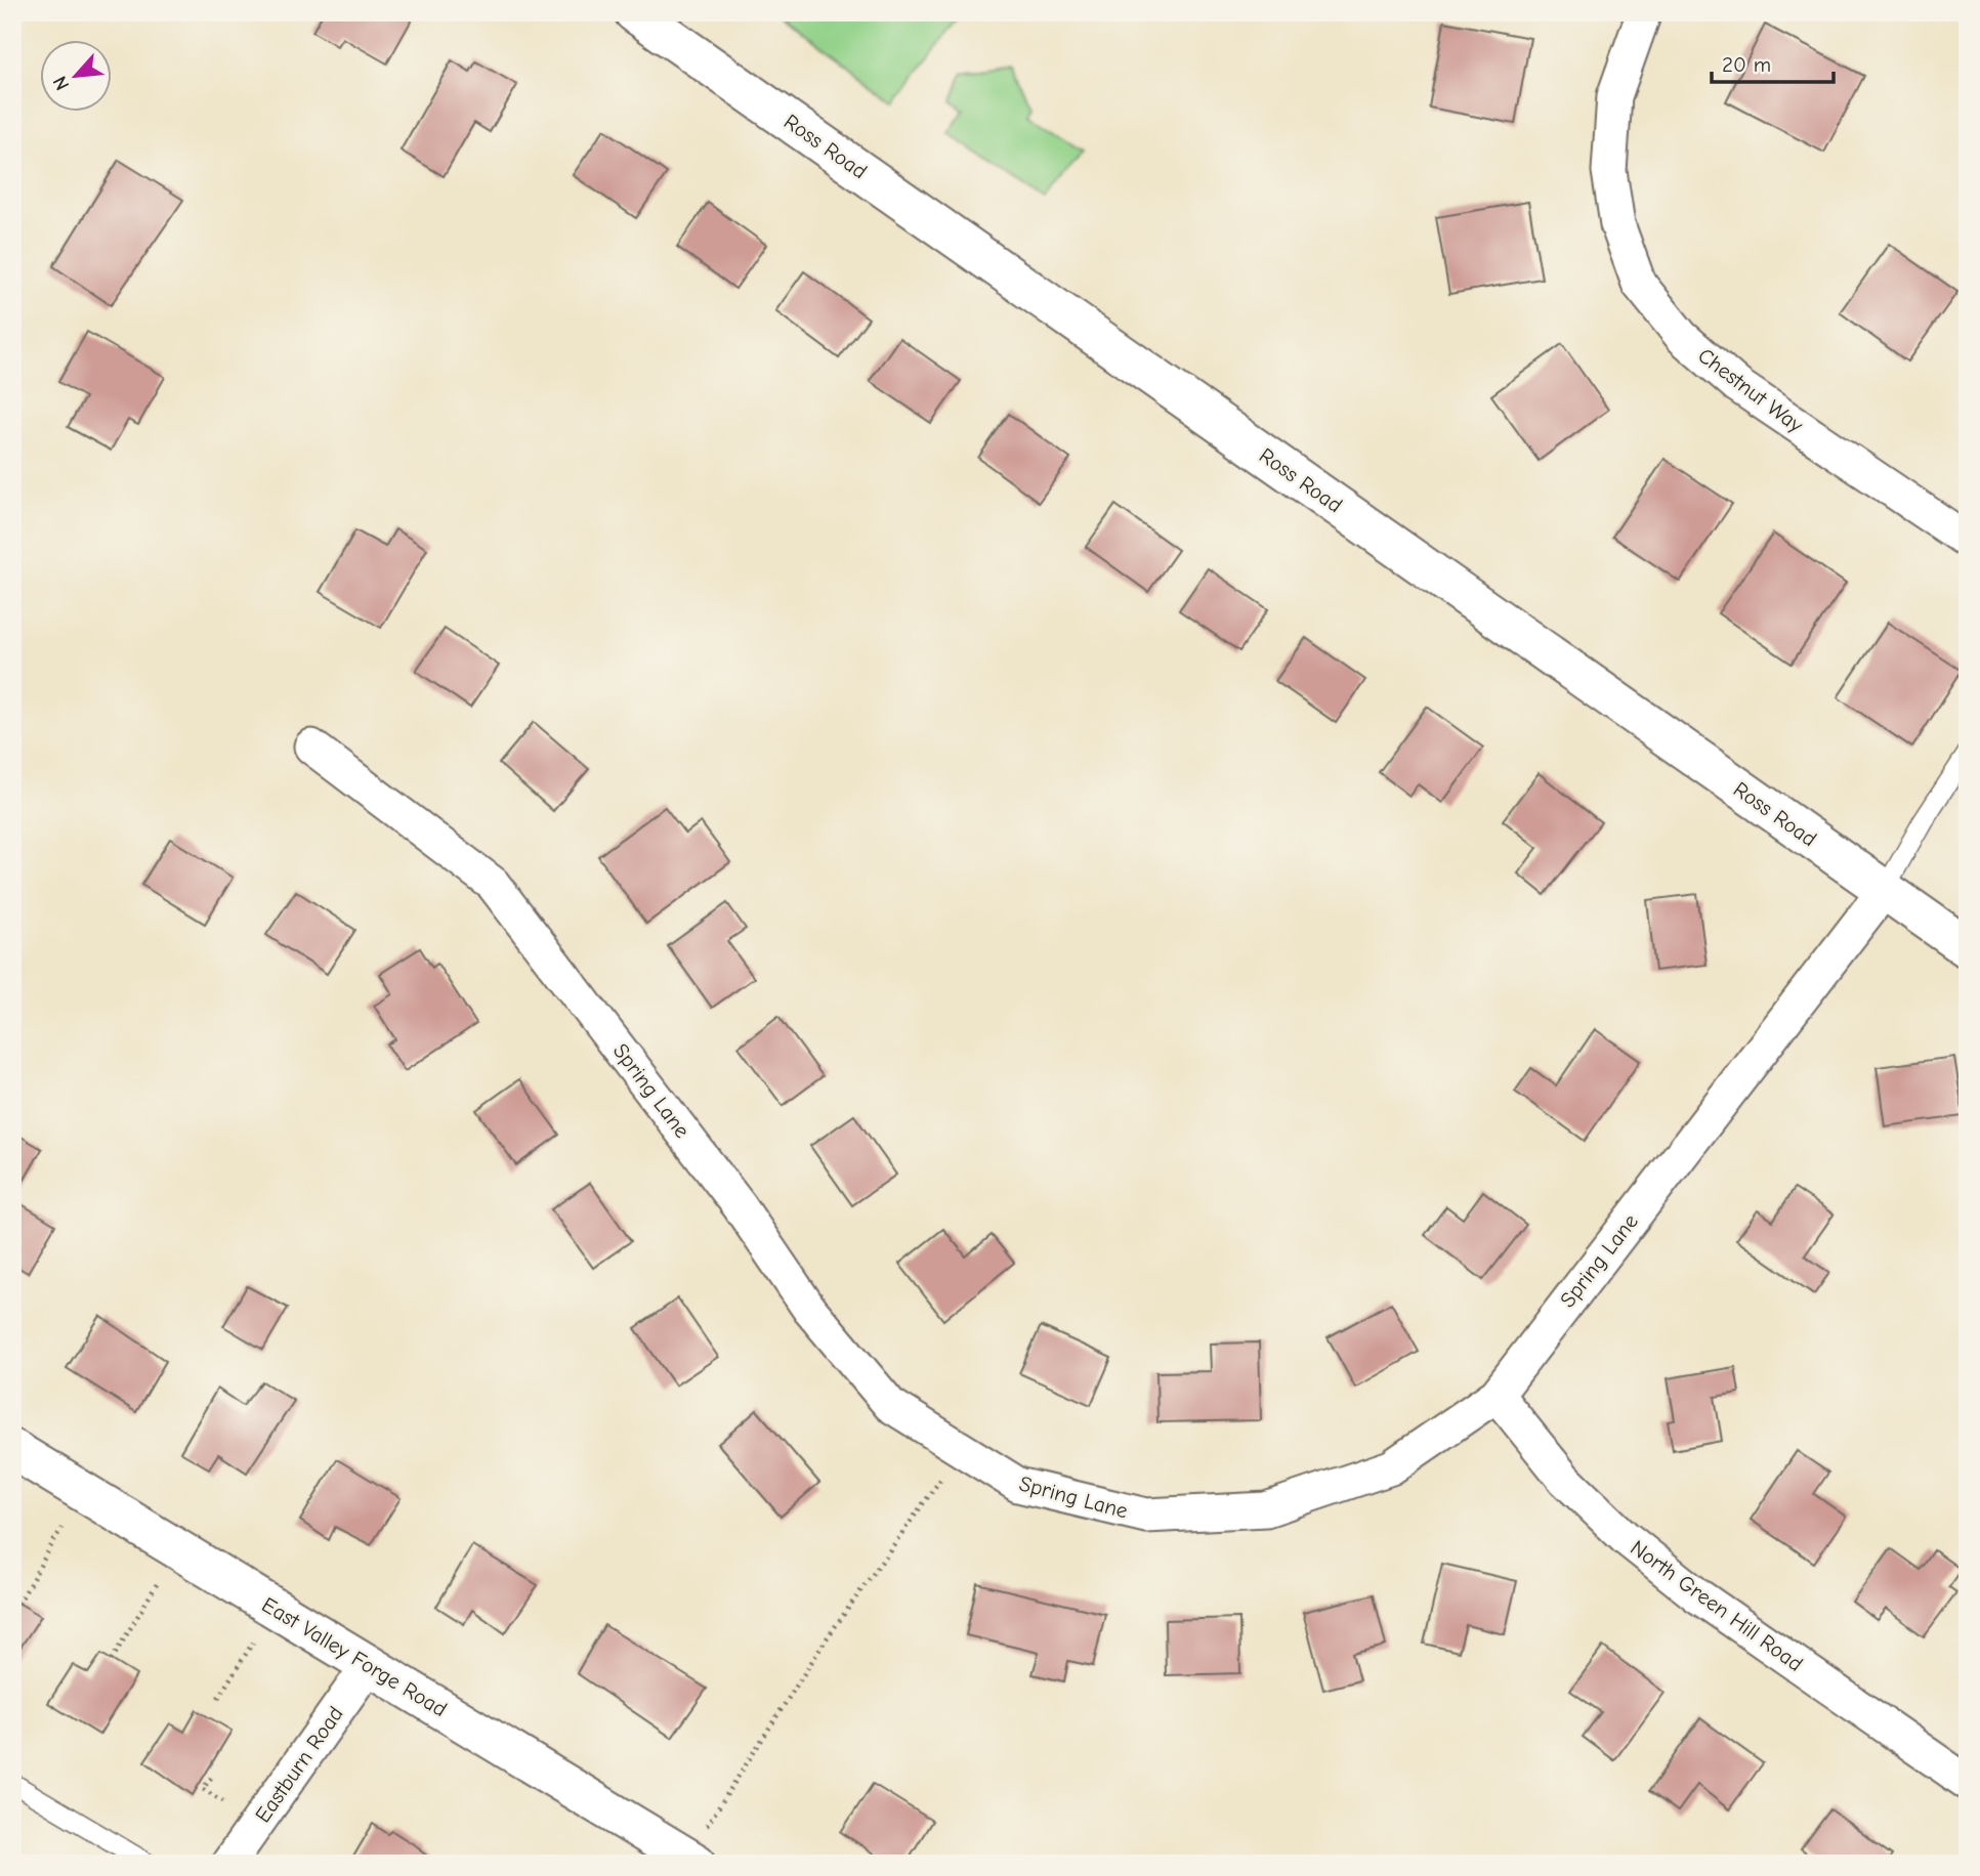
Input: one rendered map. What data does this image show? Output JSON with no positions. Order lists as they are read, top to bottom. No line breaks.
{"streets":{"street":["Ross Road","Chestnut Way","Spring Lane","North Green Hill Road","East Valley Forge Road","Eastburn Road"]},"crossings":[["Ross Road","Spring Lane"],["Spring Lane","North Green Hill Road"],["East Valley Forge Road","Eastburn Road"]],"scale_bar":"20 m","north":"bottom left"}
